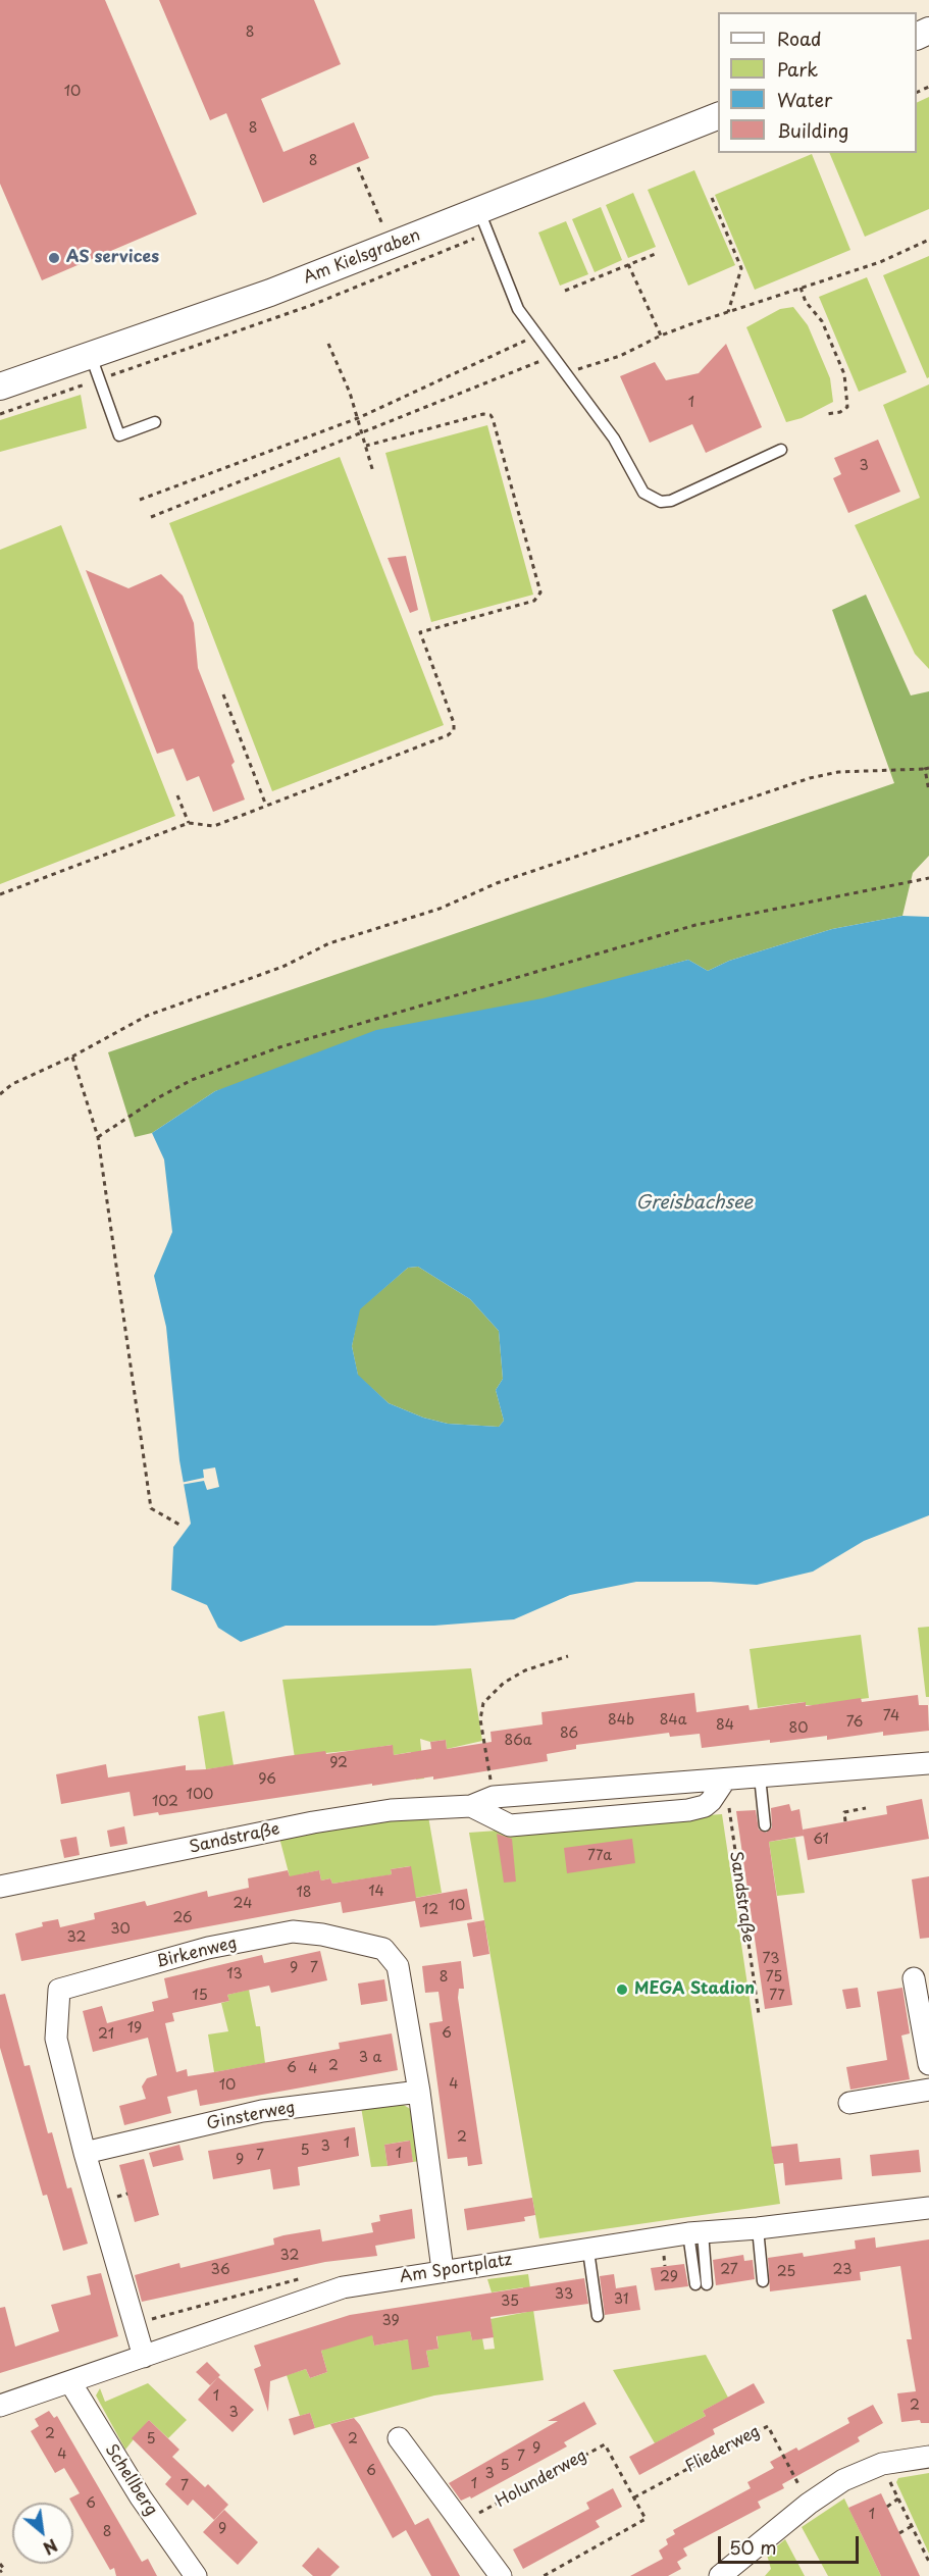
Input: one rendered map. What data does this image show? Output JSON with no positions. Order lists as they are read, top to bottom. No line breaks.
{"streets":{"street":["Am Kielsgraben","Sandstraße","Birkenweg","Ginsterweg","Am Sportplatz","Schellberg"],"path":["Fliederweg","Holunderweg"]},"crossings":[["Birkenweg","Ginsterweg"],["Birkenweg","Am Sportplatz"],["Am Sportplatz","Schellberg"],["Fliederweg","Holunderweg"]],"water":["Greisbachsee"],"places":["AS services","MEGA Stadion"],"house_numbers":["8","10","8","8","1","3","74","84b","84a","76","84","80","86","86a","92","96","100","102","61","77a","14","18","24","10","12","26","30","32","73","9","7","13","8","75","15","77","19","6","21","3 a","2","6","4","4","10","2","1","3","5","1","7","9","32","36","27","23","25","29","33","31","35","39","1","2","3","2","5","2","9","4","7","5","6","3","1","7","6","1","9","8"],"legend":["Road","Park","Water","Building"],"scale_bar":"50 m","north":"bottom right"}
